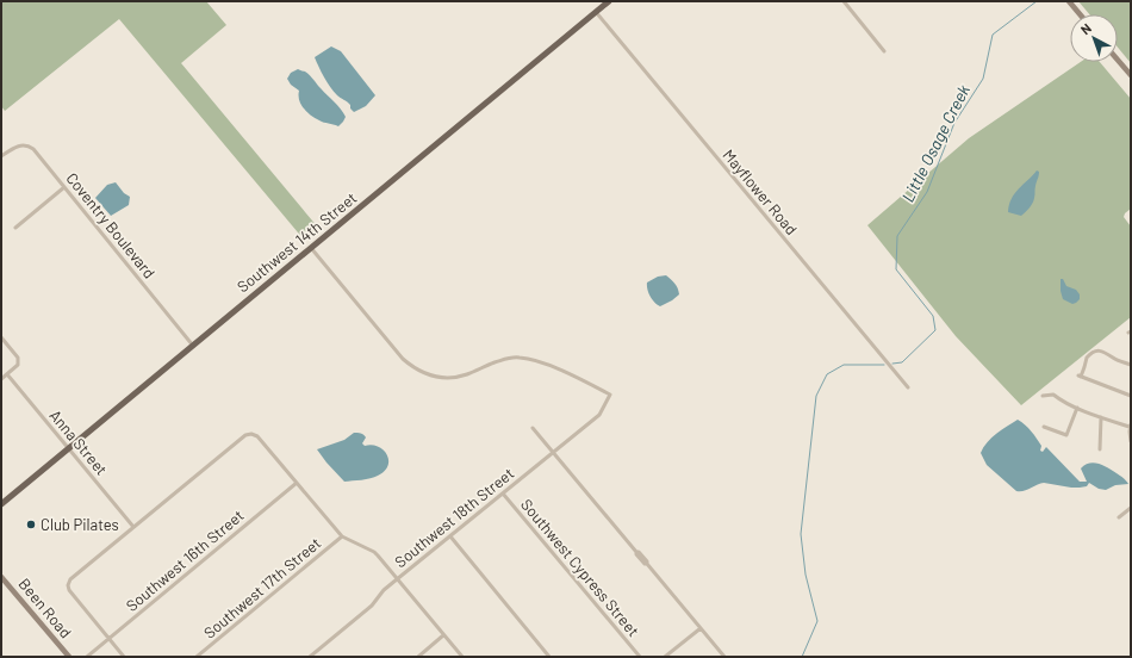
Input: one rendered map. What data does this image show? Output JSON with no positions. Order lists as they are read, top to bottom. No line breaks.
{"streets":{"main road":["Southwest 14th Street"],"street":["Mayflower Road","Coventry Boulevard","Anna Street","Southwest 18th Street","Southwest 16th Street","Southwest Cypress Street","Southwest 17th Street","Been Road"]},"crossings":[["Mayflower Road","Southwest 14th Street"],["Coventry Boulevard","Southwest 14th Street"],["Southwest 14th Street","Anna Street"],["Southwest 14th Street","Southwest 18th Street"],["Southwest 18th Street","Southwest Cypress Street"]],"water":["Little Osage Creek"],"places":["Club Pilates"],"north":"top left"}
